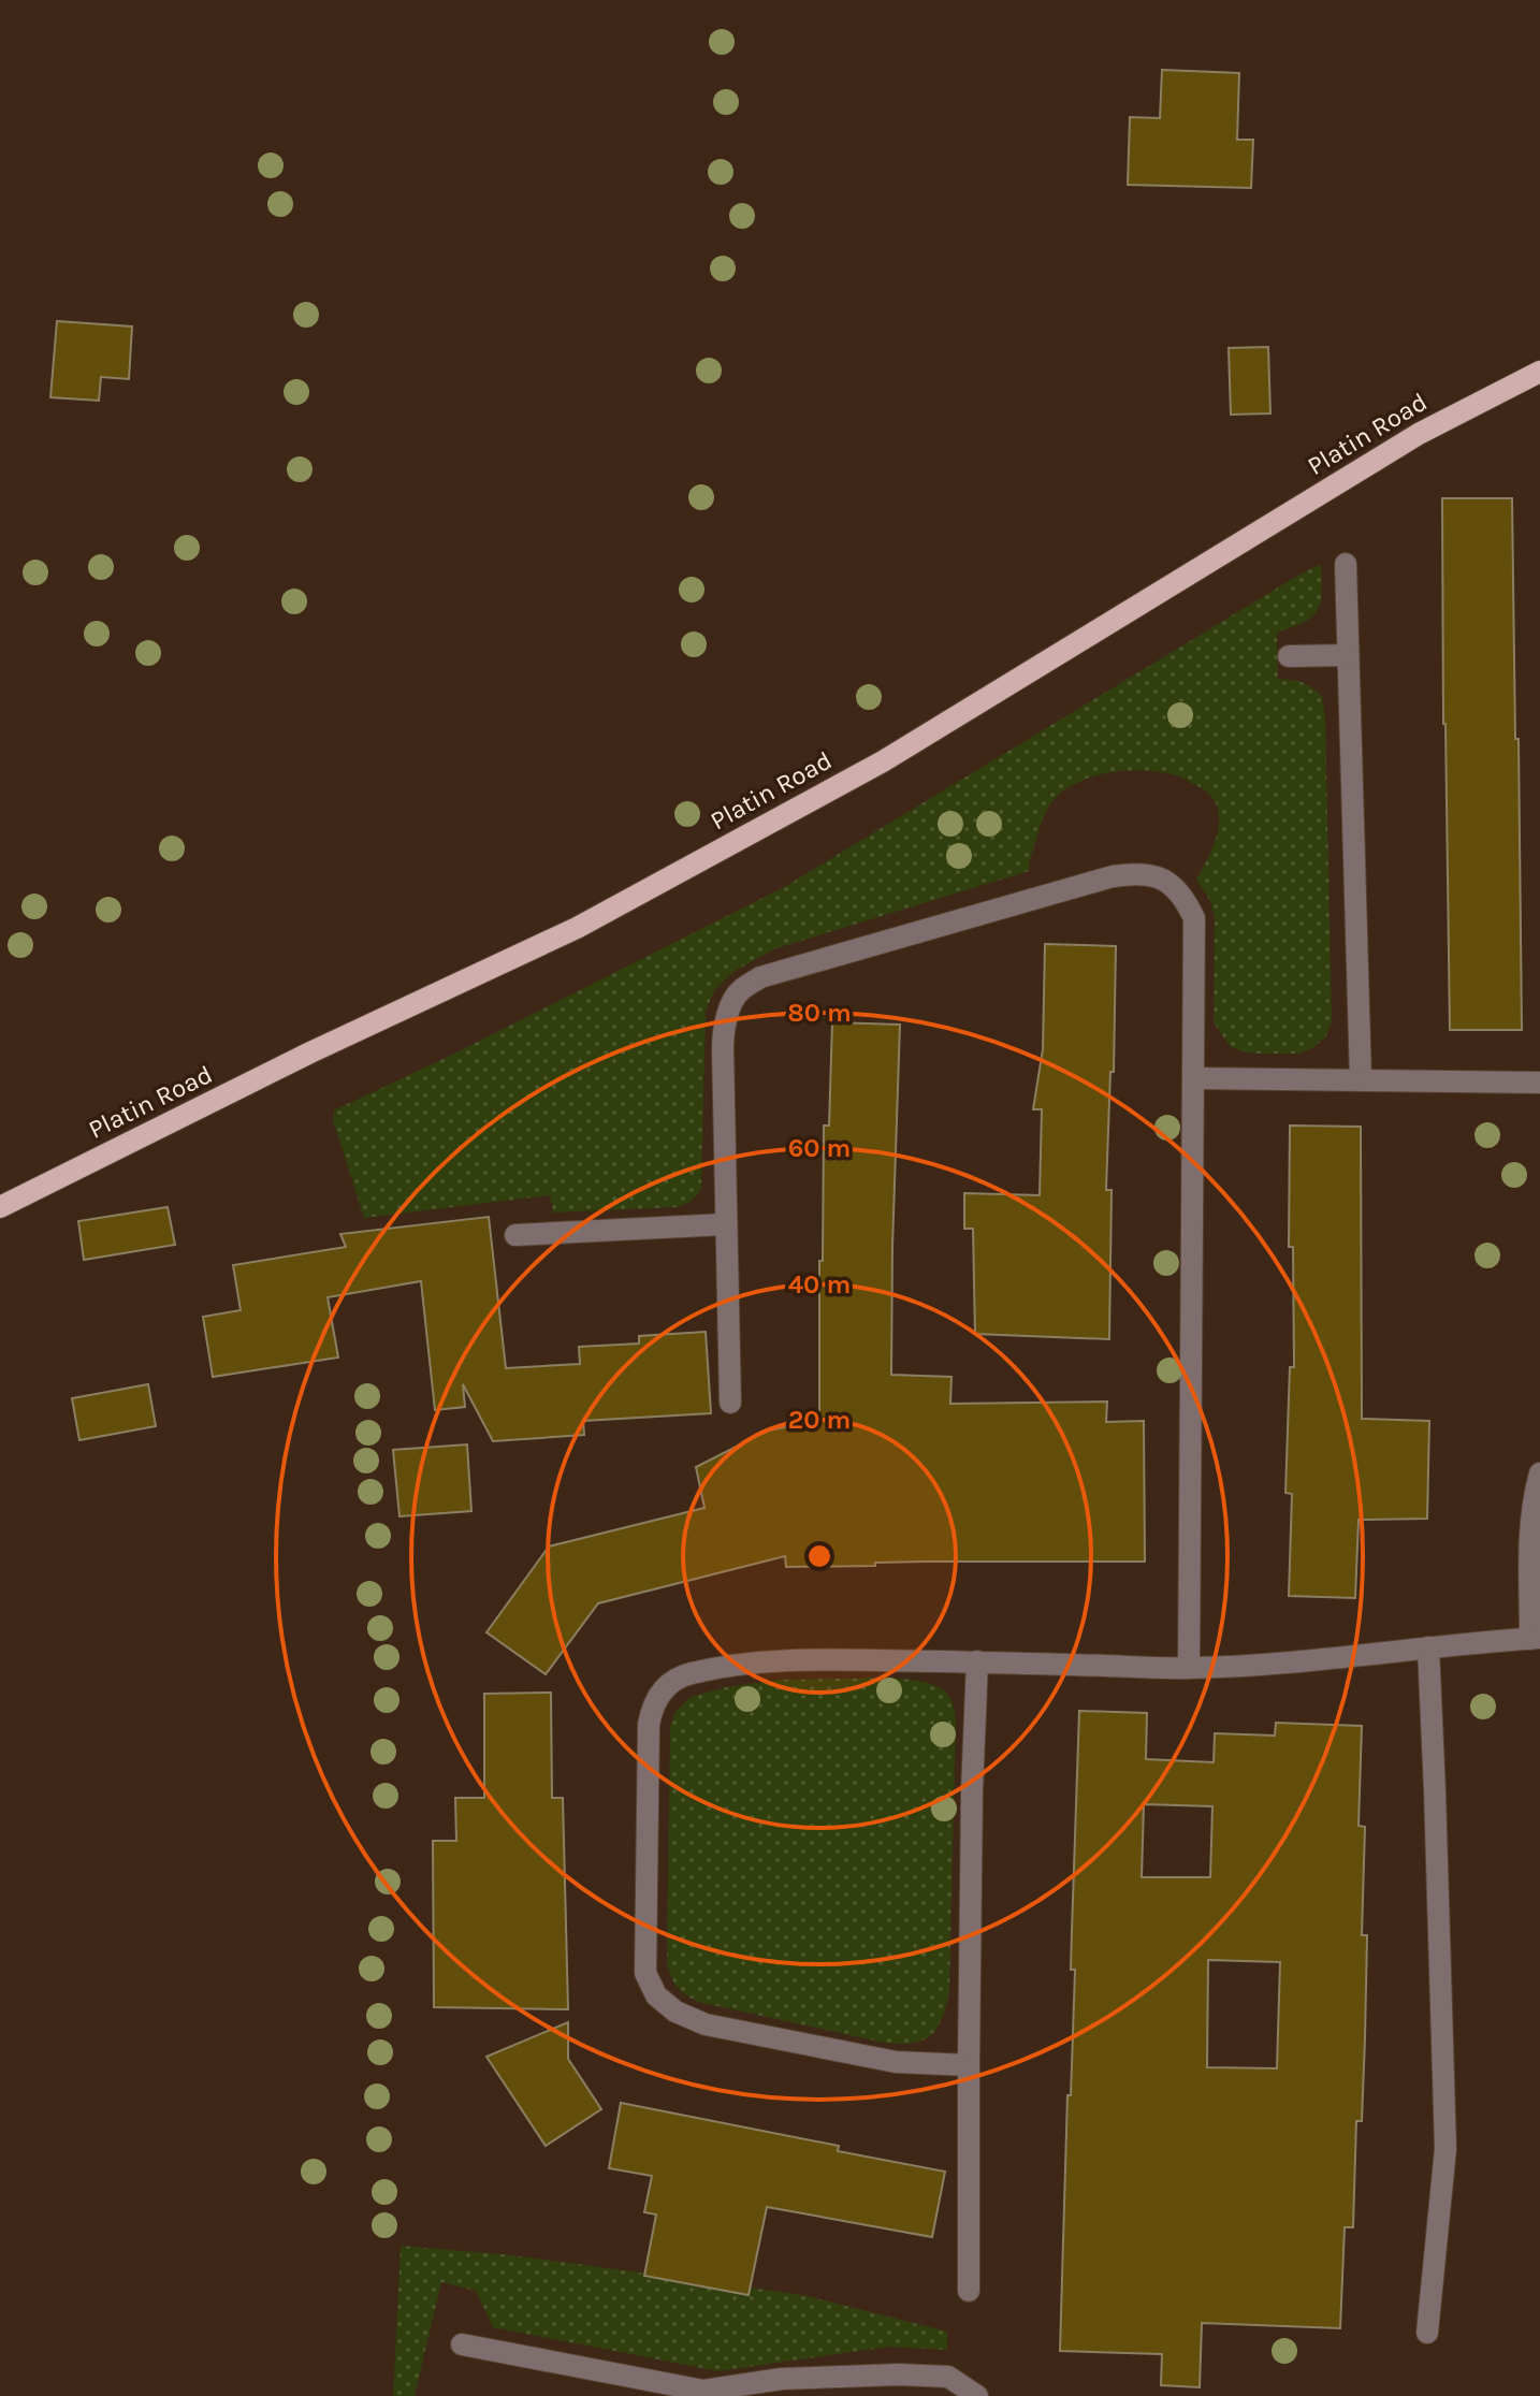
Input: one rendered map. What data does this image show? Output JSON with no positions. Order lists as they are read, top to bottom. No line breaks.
{"streets":{"main road":["Platin Road"]},"rings":["80 m","60 m","40 m","20 m"]}
